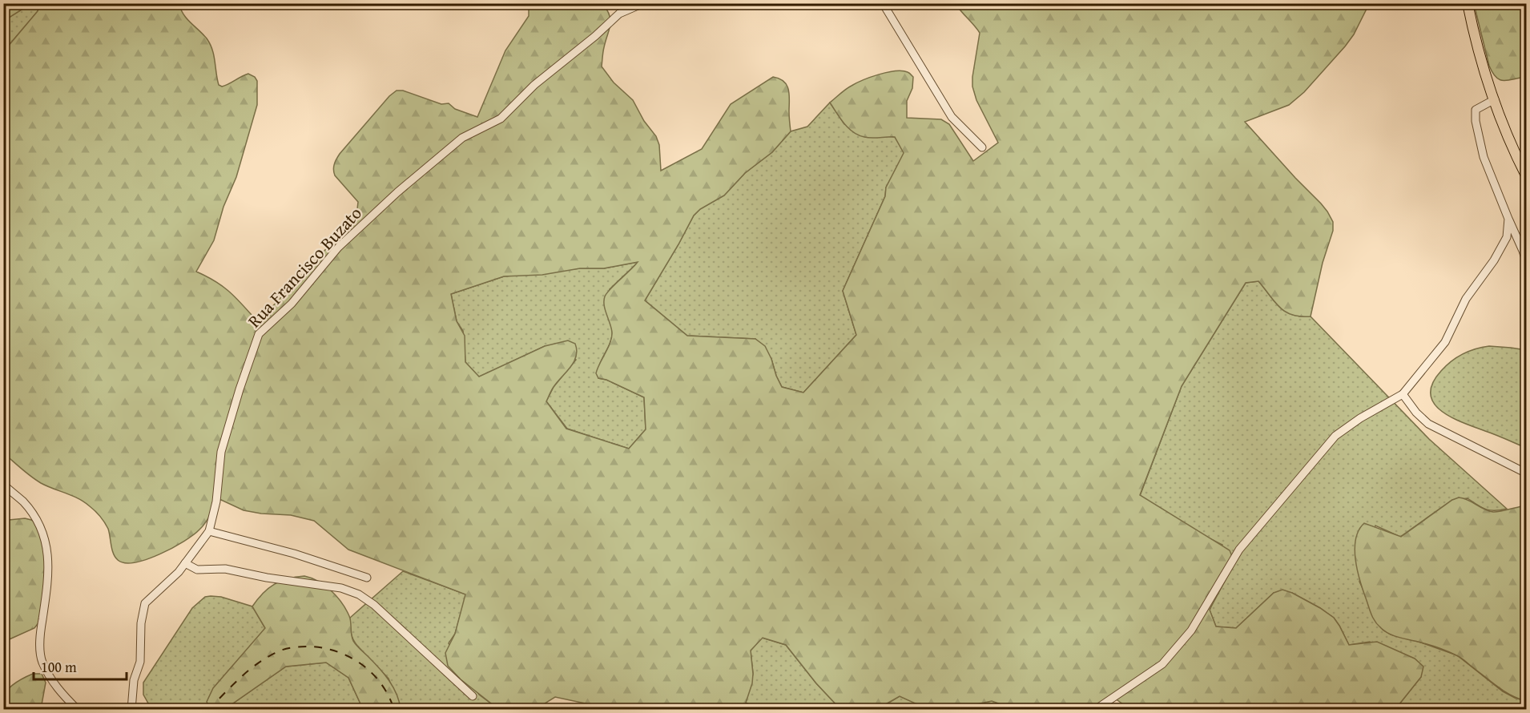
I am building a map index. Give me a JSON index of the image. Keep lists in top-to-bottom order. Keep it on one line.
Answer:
{"streets":{"street":["Rua Francisco Buzato"]},"scale_bar":"100 m"}
